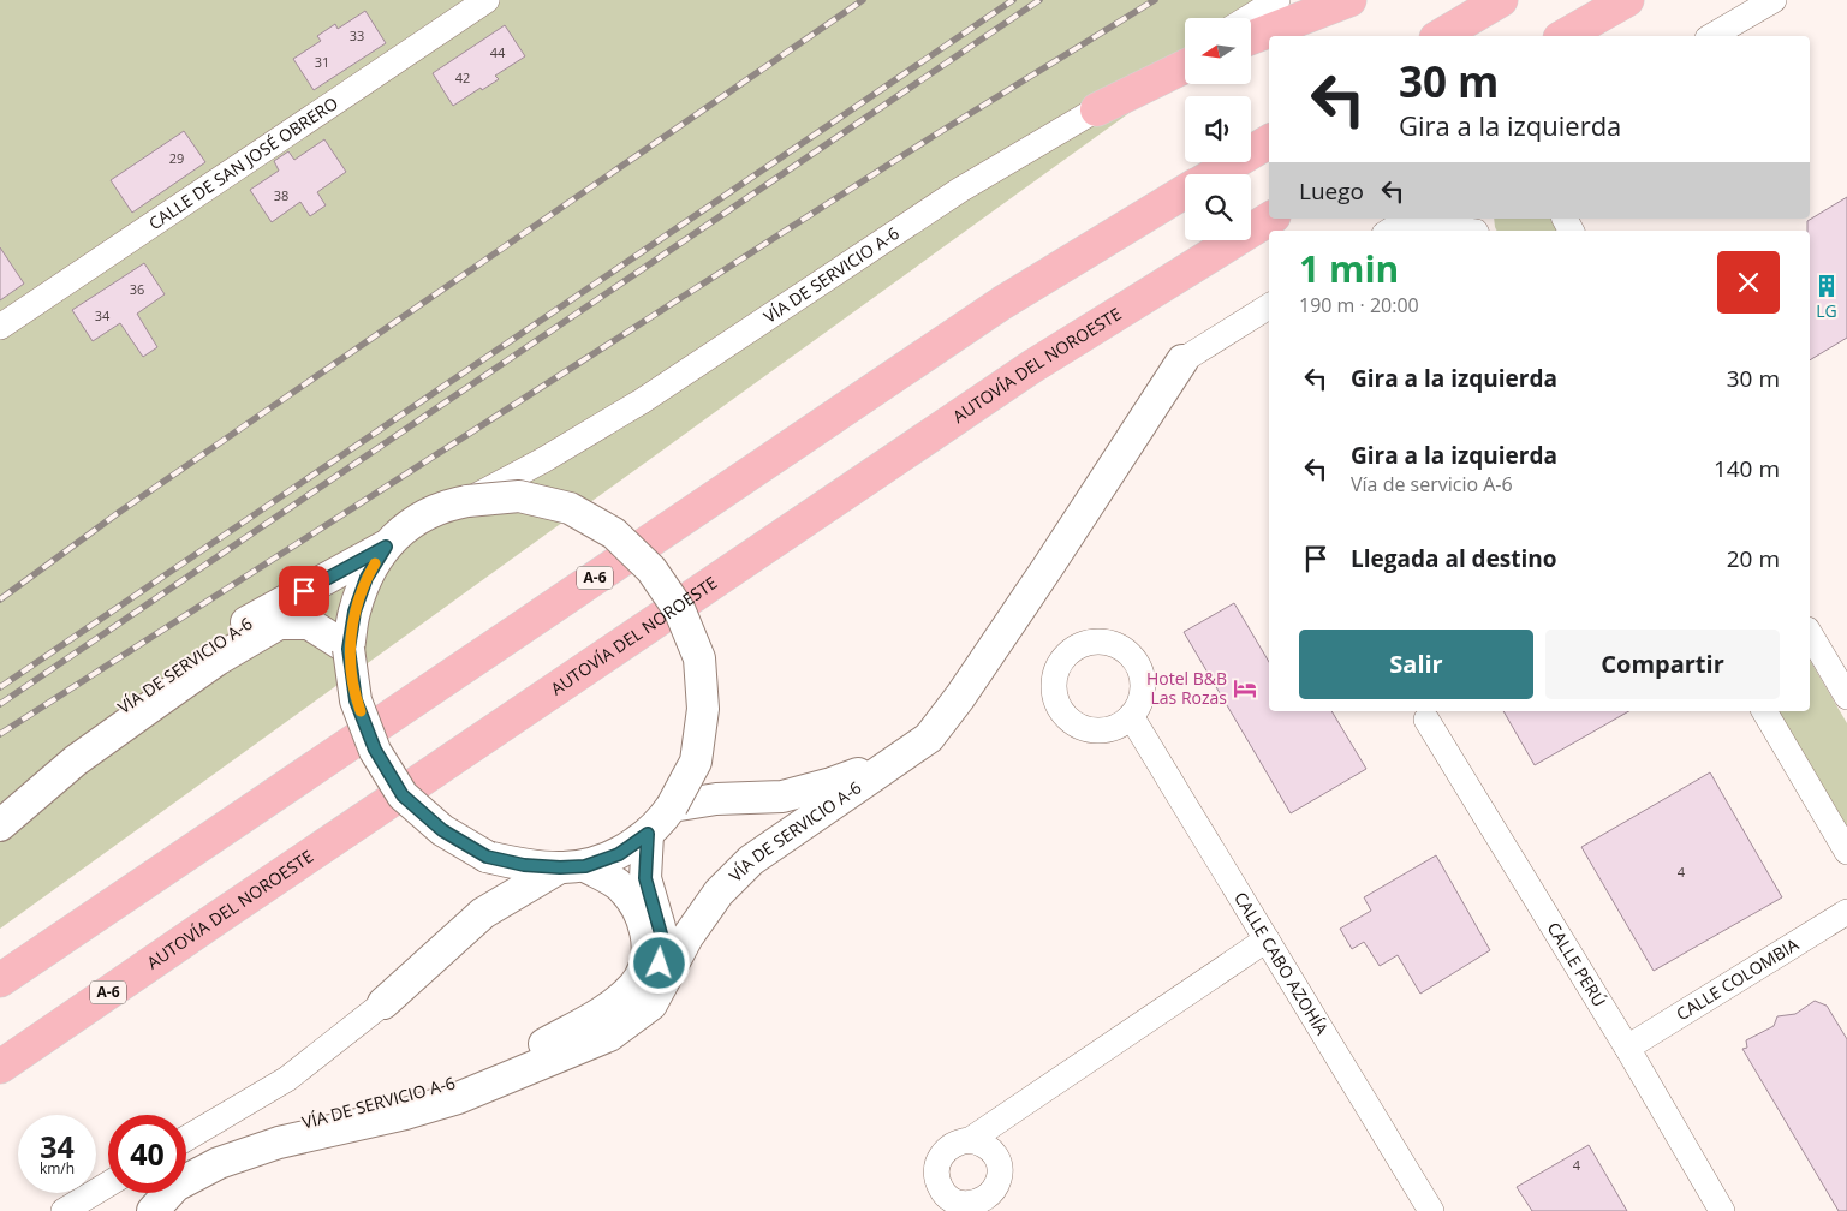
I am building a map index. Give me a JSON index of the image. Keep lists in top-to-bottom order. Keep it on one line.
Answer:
{"streets":{"highway":["AUTOVÍA DEL NOROESTE","A-6"],"street":["CALLE DE SAN JOSÉ OBRERO","VÍA DE SERVICIO A-6","CALLE CABO AZOHÍA","CALLE PERÚ","CALLE COLOMBIA"]},"crossings":[["CALLE PERÚ","CALLE COLOMBIA"]],"places":{"building":["LG"],"hotel":["Hotel B&B Las Rozas"]},"house_numbers":["33","44","31","42","29","38","36","34","4","4"],"north":"left","page":{"turn":["30 m","Gira a la izquierda"],"then":"Luego","heading":["1 min","190 m · 20:00"],"list":[{"name":"Gira a la izquierda","value":"30 m"},{"name":"Gira a la izquierda","note":"Vía de servicio A-6","value":"140 m"},{"name":"Llegada al destino","value":"20 m"}],"buttons":["Salir","Compartir"],"speed":"34 km/h","limit":"40"}}
